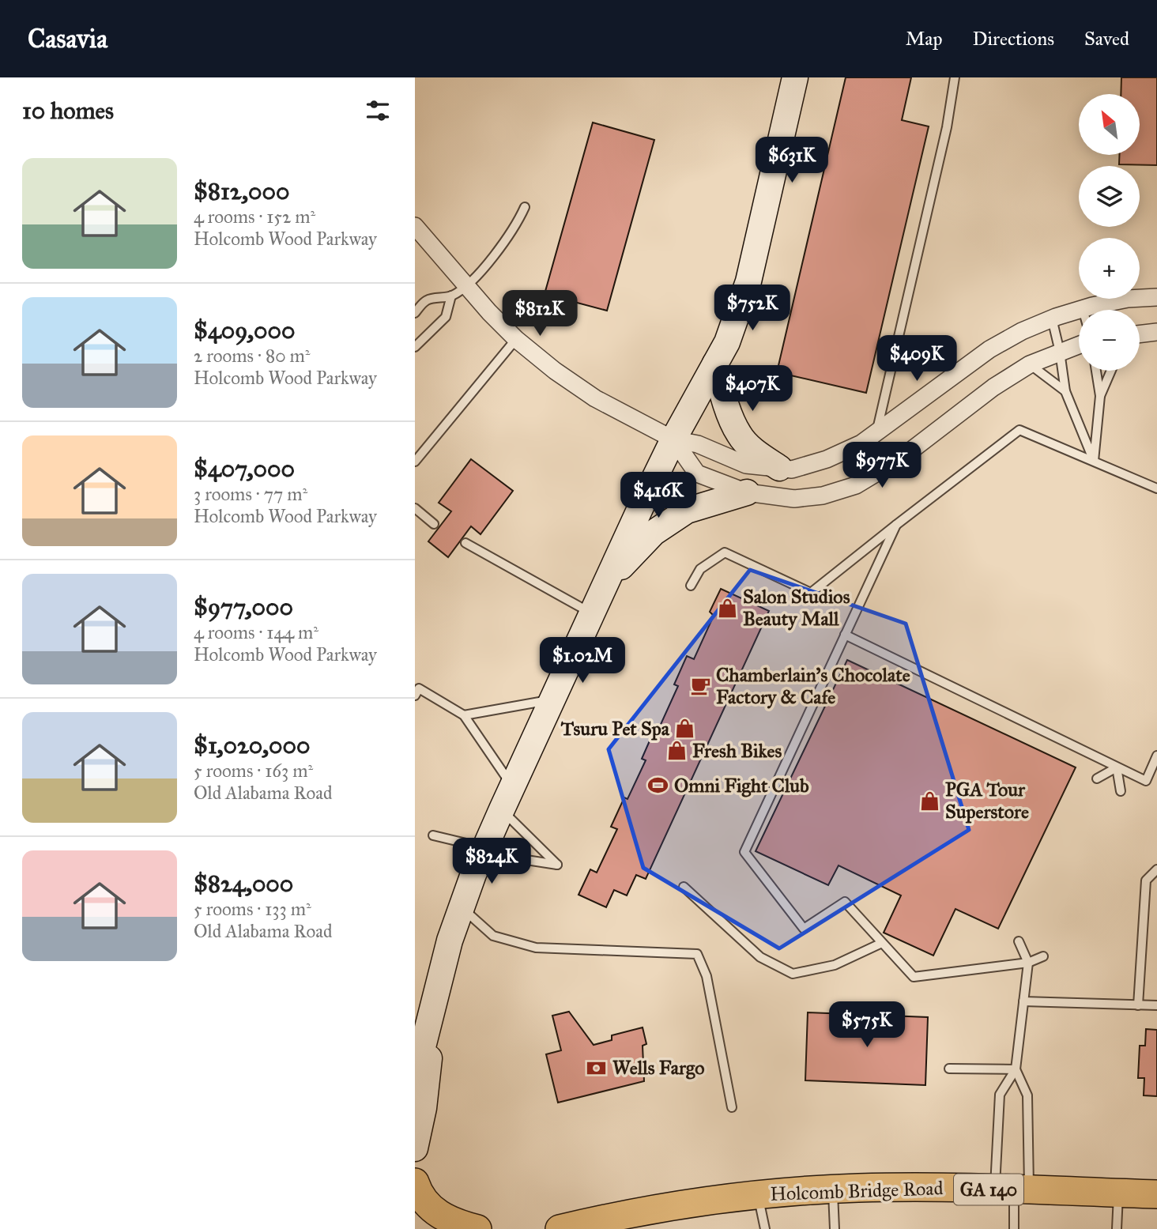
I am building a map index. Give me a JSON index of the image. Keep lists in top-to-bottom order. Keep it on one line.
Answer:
{"streets":{"main road":["GA 140","Holcomb Bridge Road"]},"places":{"shop":["Salon Studios Beauty Mall","Tsuru Pet Spa","Fresh Bikes","PGA Tour Superstore"],"cafe":["Chamberlain's Chocolate Factory & Cafe"],"sports":["Omni Fight Club"],"bank":["Wells Fargo"]},"north":"top left","page":{"header":"Casavia","nav":["Map","Directions","Saved"],"heading":"10 homes","map_buttons":["+","−"],"price":["$631K","$752K","$812K","$409K","$407K","$977K","$416K","$1.02M","$824K","$575K"],"list":[{"name":"$812,000","note":"4 rooms · 152 m² · Holcomb Wood Parkway"},{"name":"$409,000","note":"2 rooms · 80 m² · Holcomb Wood Parkway"},{"name":"$407,000","note":"3 rooms · 77 m² · Holcomb Wood Parkway"},{"name":"$977,000","note":"4 rooms · 144 m² · Holcomb Wood Parkway"},{"name":"$1,020,000","note":"5 rooms · 163 m² · Old Alabama Road"},{"name":"$824,000","note":"5 rooms · 133 m² · Old Alabama Road"}]}}
